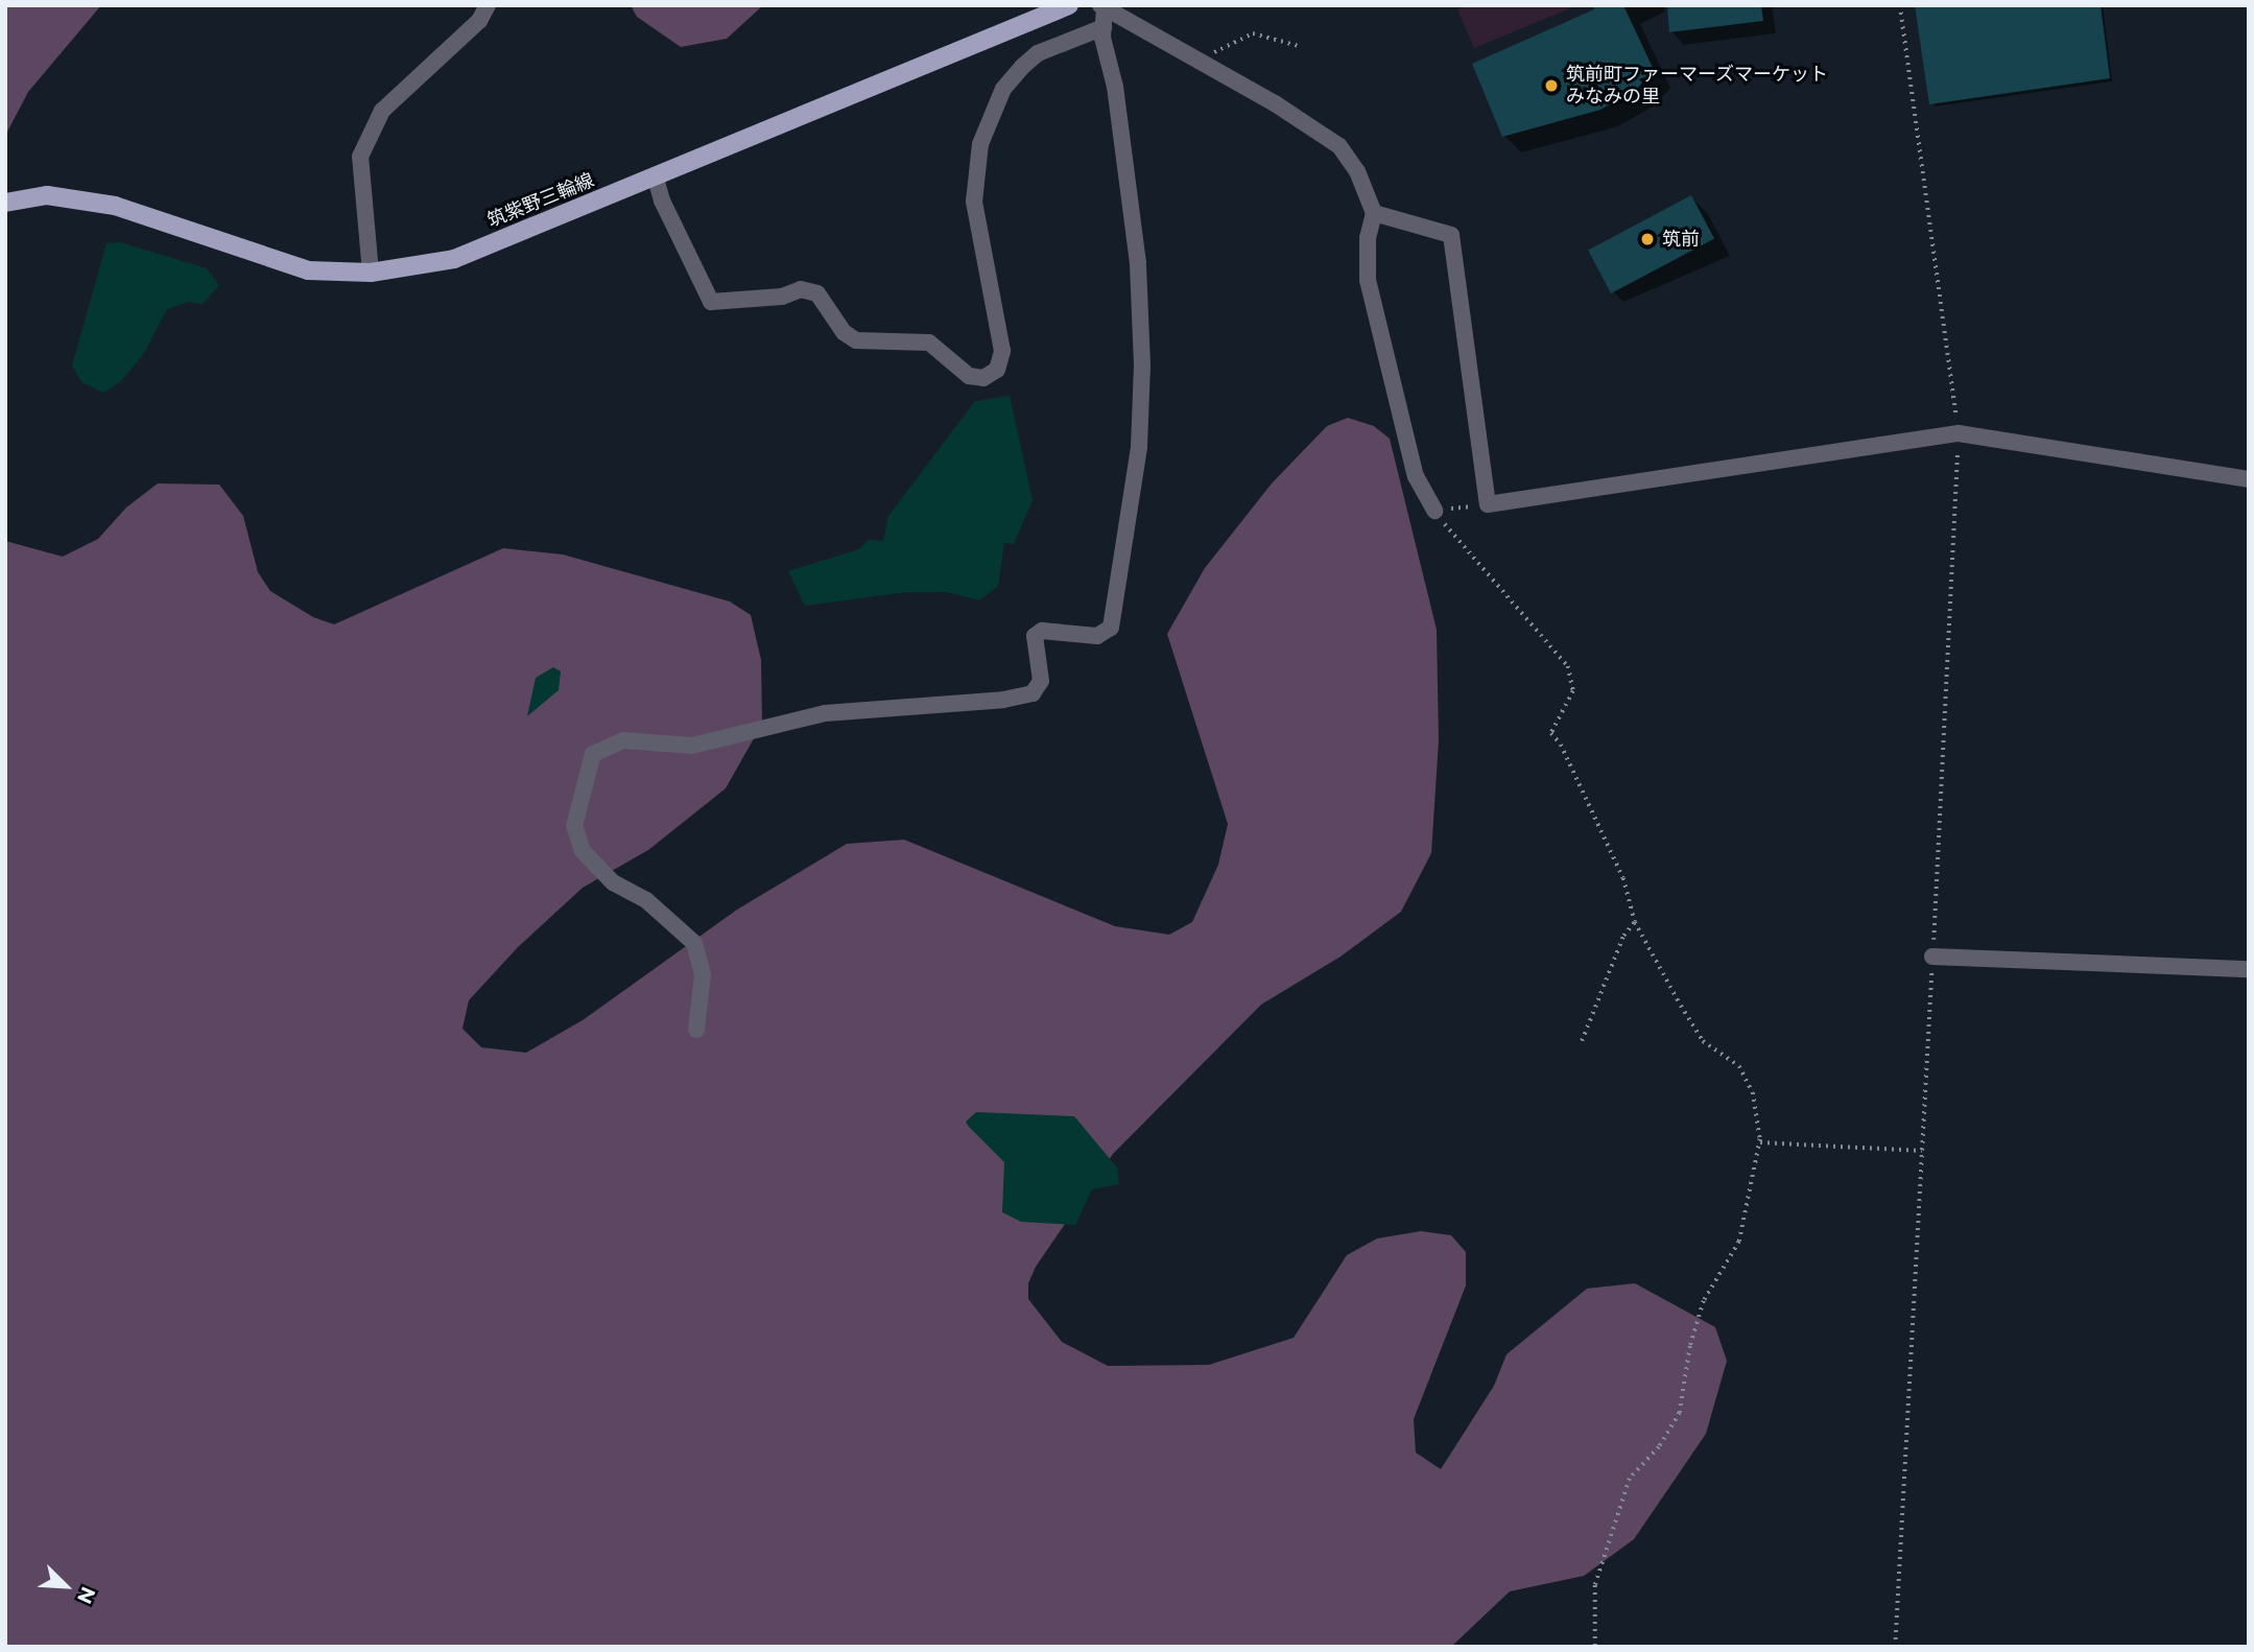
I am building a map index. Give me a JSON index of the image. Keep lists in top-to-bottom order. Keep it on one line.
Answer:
{"streets":{"main road":["筑紫野三輪線"]},"places":["筑前町ファーマーズマーケット みなみの里","筑前"],"north":"bottom right"}
